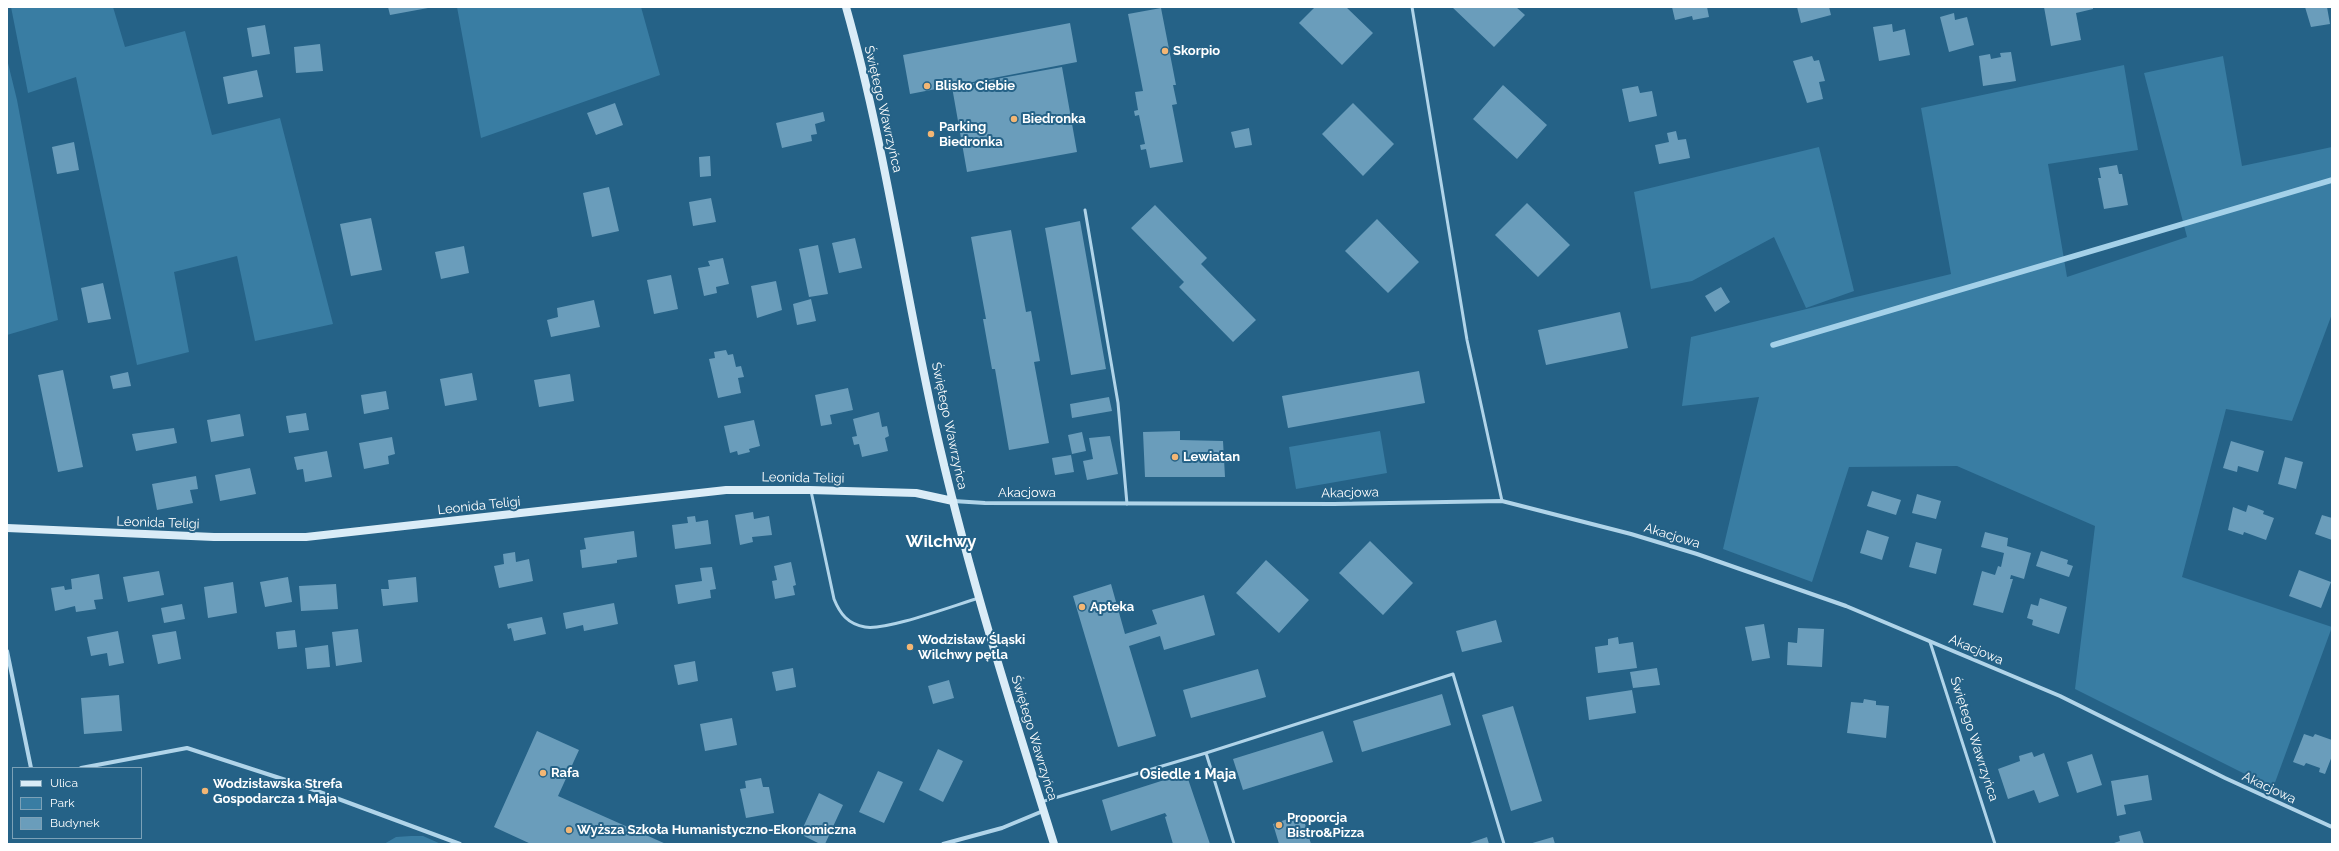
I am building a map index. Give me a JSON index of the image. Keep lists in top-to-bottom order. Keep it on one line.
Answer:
{"streets":{"street":["Świętego Wawrzyńca","Leonida Teligi","Akacjowa"]},"crossings":[["Świętego Wawrzyńca","Leonida Teligi"],["Świętego Wawrzyńca","Akacjowa"],["Leonida Teligi","Akacjowa"]],"districts":["Wilchwy","Osiedle 1 Maja"],"places":["Skorpio","Blisko Ciebie","Biedronka","Parking Biedronka","Lewiatan","Apteka","Wodzisław Śląski Wilchwy pętla","Rafa","Wodzisławska Strefa Gospodarcza 1 Maja","Proporcja Bistro&Pizza","Wyższa Szkoła Humanistyczno-Ekonomiczna"],"legend":["Ulica","Park","Budynek"]}
